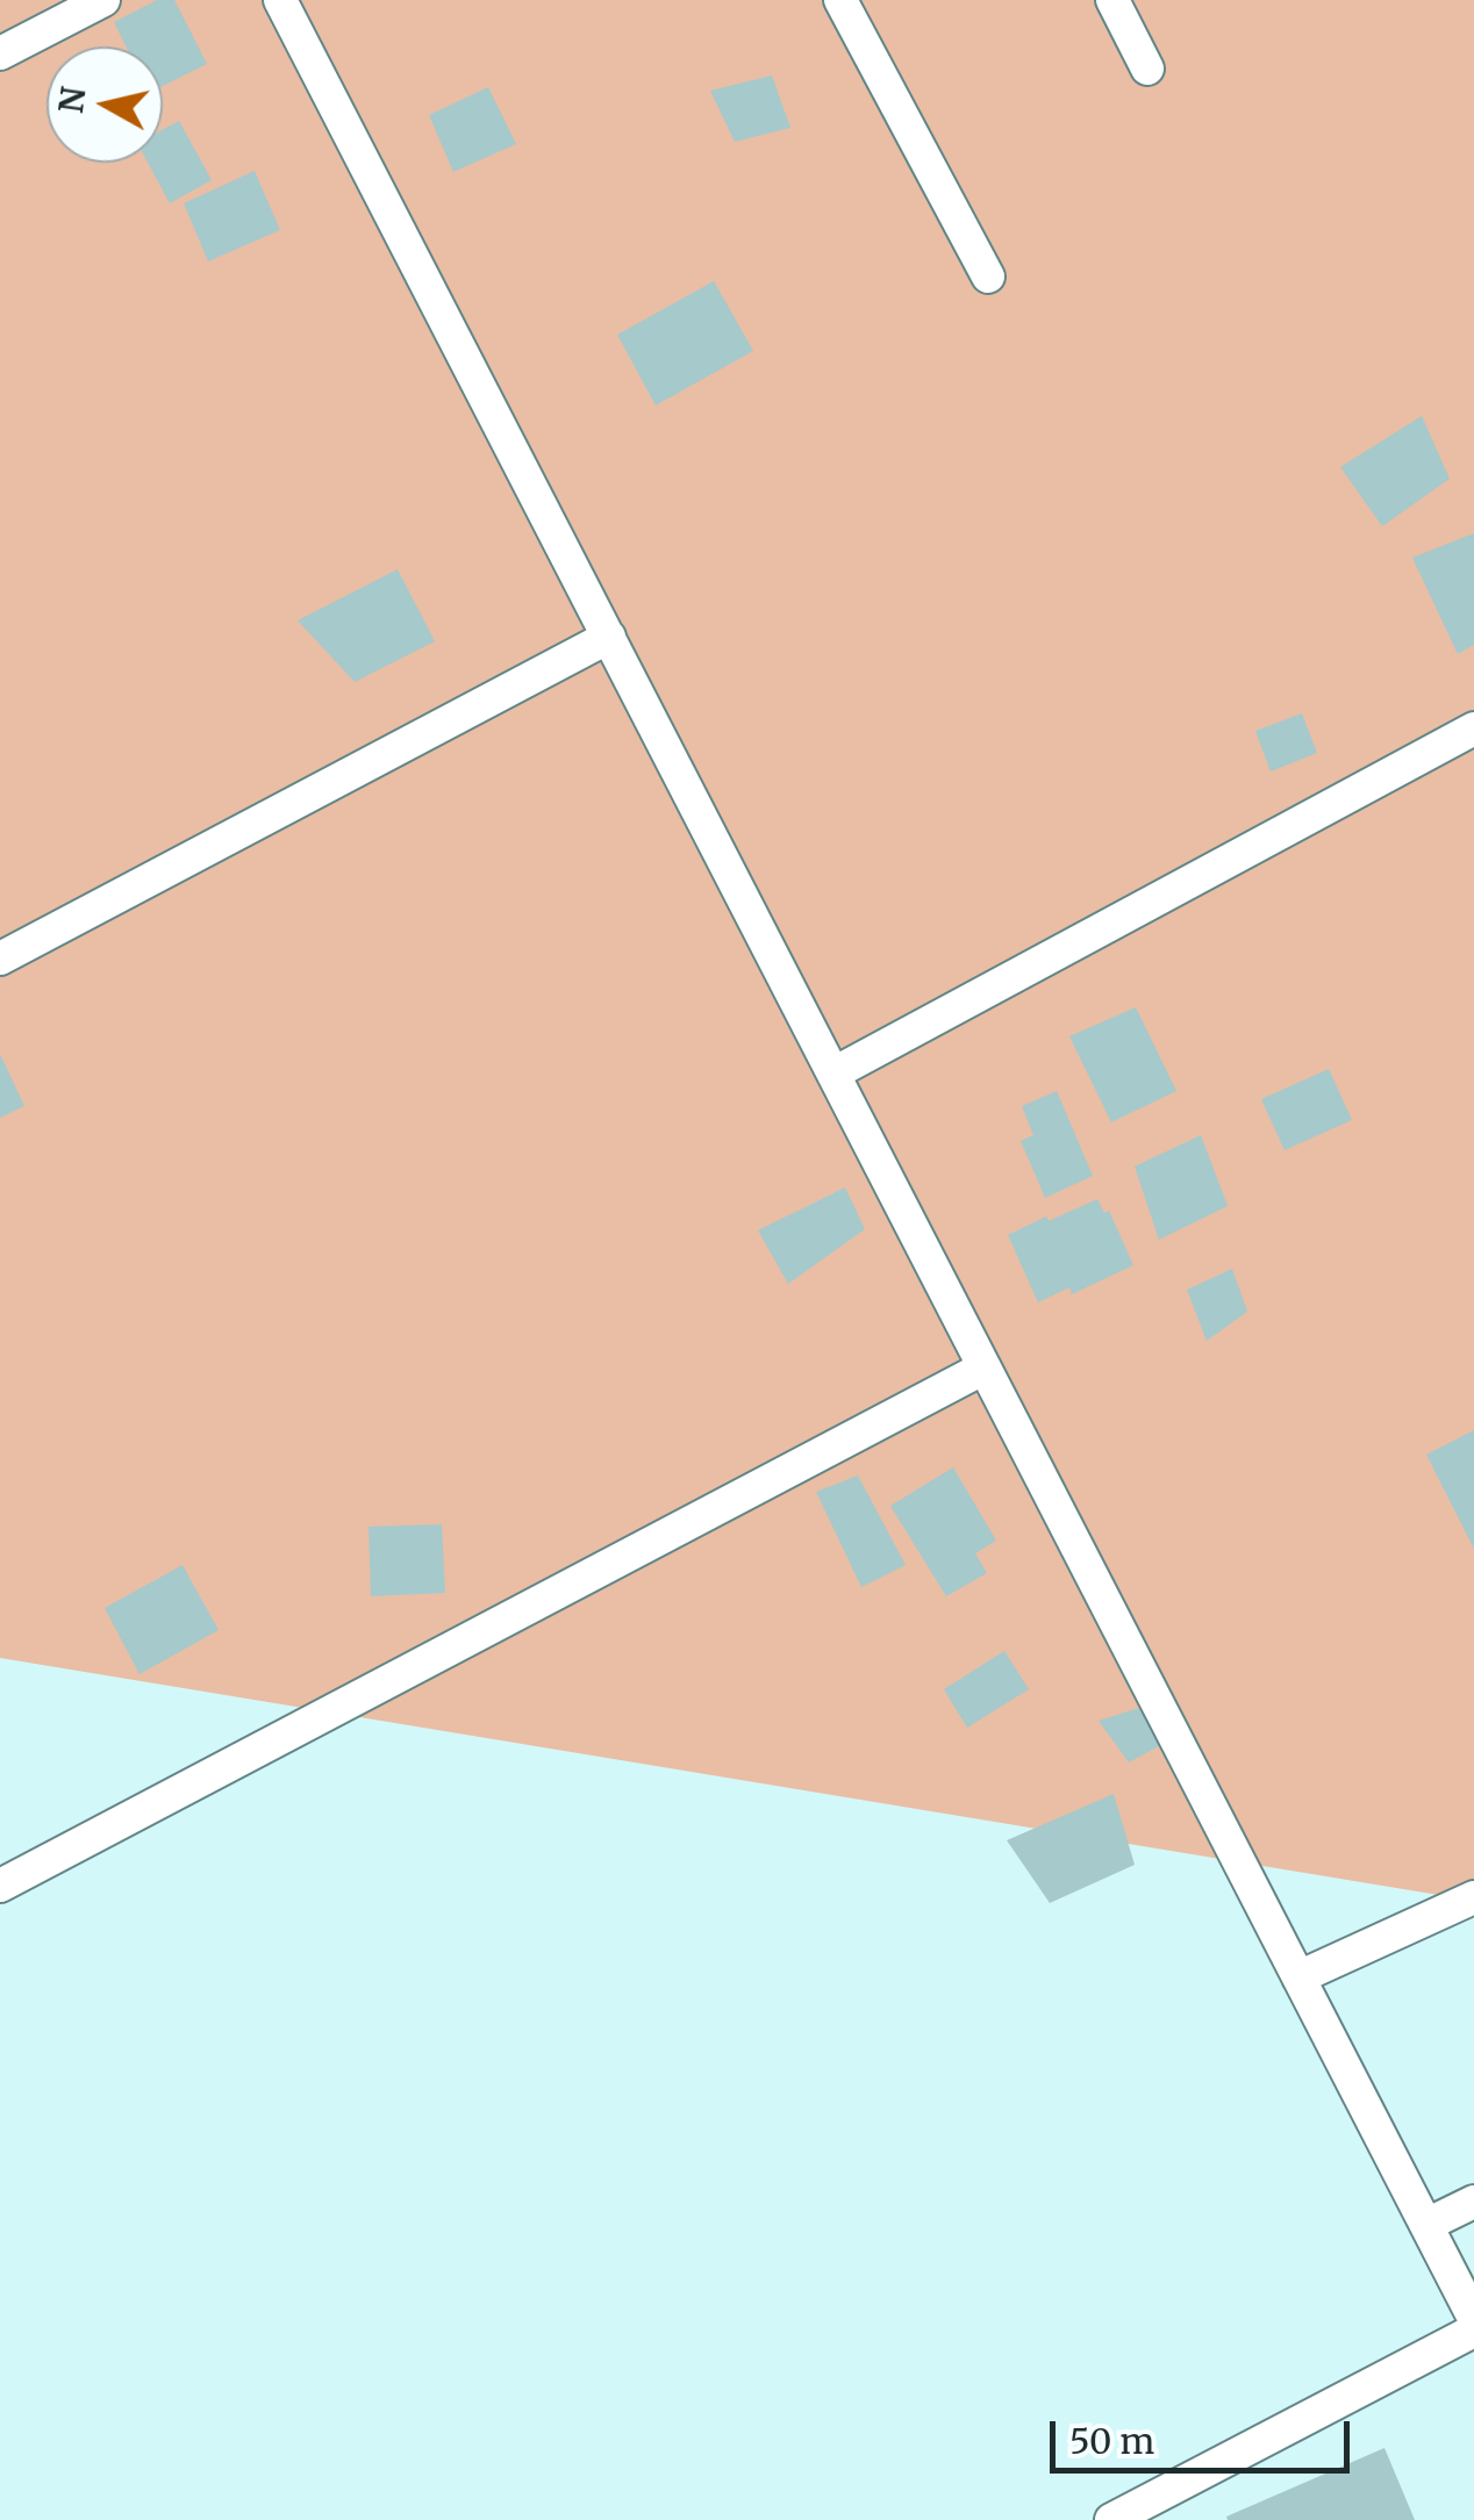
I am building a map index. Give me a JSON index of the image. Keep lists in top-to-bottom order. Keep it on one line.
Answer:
{"scale_bar":"50 m","north":"left"}
